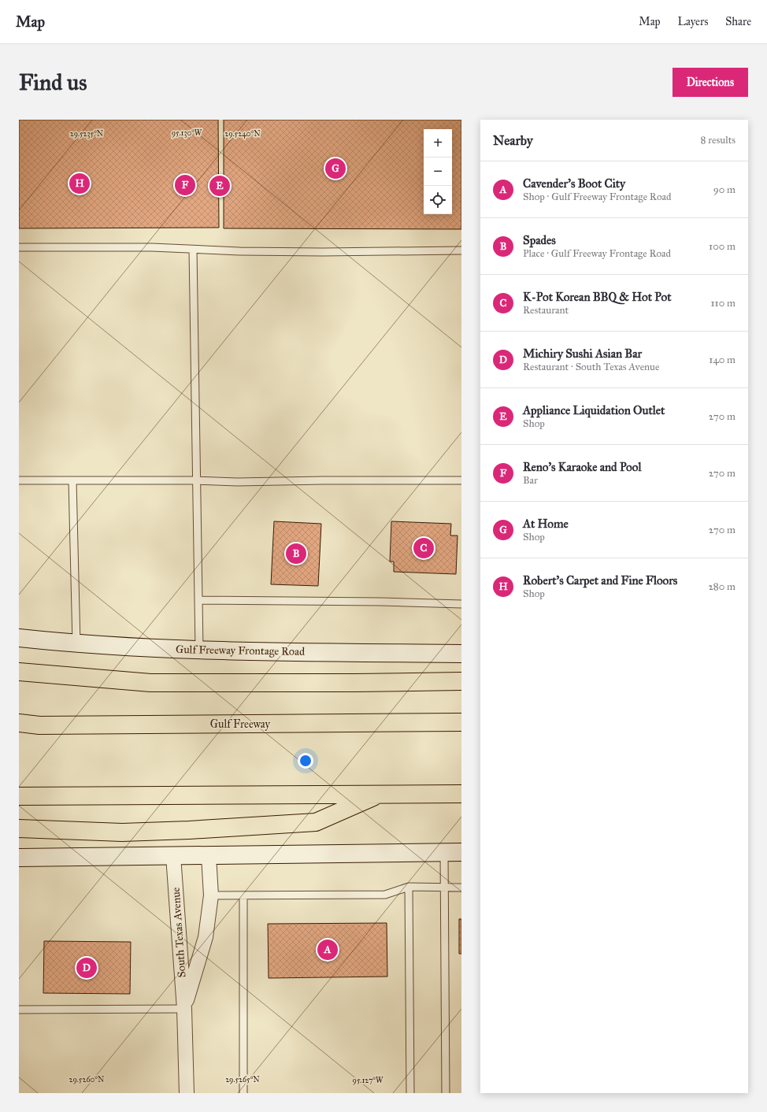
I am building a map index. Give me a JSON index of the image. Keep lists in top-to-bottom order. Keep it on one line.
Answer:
{"streets":{"highway":["Gulf Freeway"],"main road":["Gulf Freeway Frontage Road"],"street":["South Texas Avenue"]},"page":{"header":"Map","nav":["Map","Layers","Share"],"buttons":"Directions","title":"Find us","heading":["Nearby","8 results"],"map_buttons":["+","−"],"pins":["G","H","F","E","C","B","A","D"],"list":[{"mark":"A","name":"Cavender's Boot City","note":"Shop · Gulf Freeway Frontage Road","value":"90 m"},{"mark":"B","name":"Spades","note":"Place · Gulf Freeway Frontage Road","value":"100 m"},{"mark":"C","name":"K-Pot Korean BBQ & Hot Pot","note":"Restaurant","value":"110 m"},{"mark":"D","name":"Michiry Sushi Asian Bar","note":"Restaurant · South Texas Avenue","value":"140 m"},{"mark":"E","name":"Appliance Liquidation Outlet","note":"Shop","value":"270 m"},{"mark":"F","name":"Reno's Karaoke and Pool","note":"Bar","value":"270 m"},{"mark":"G","name":"At Home","note":"Shop","value":"270 m"},{"mark":"H","name":"Robert's Carpet and Fine Floors","note":"Shop","value":"280 m"}]},"coordinates":["95.130°W","29.5235°N","29.5240°N","29.5260°N","29.5265°N","95.127°W"]}
